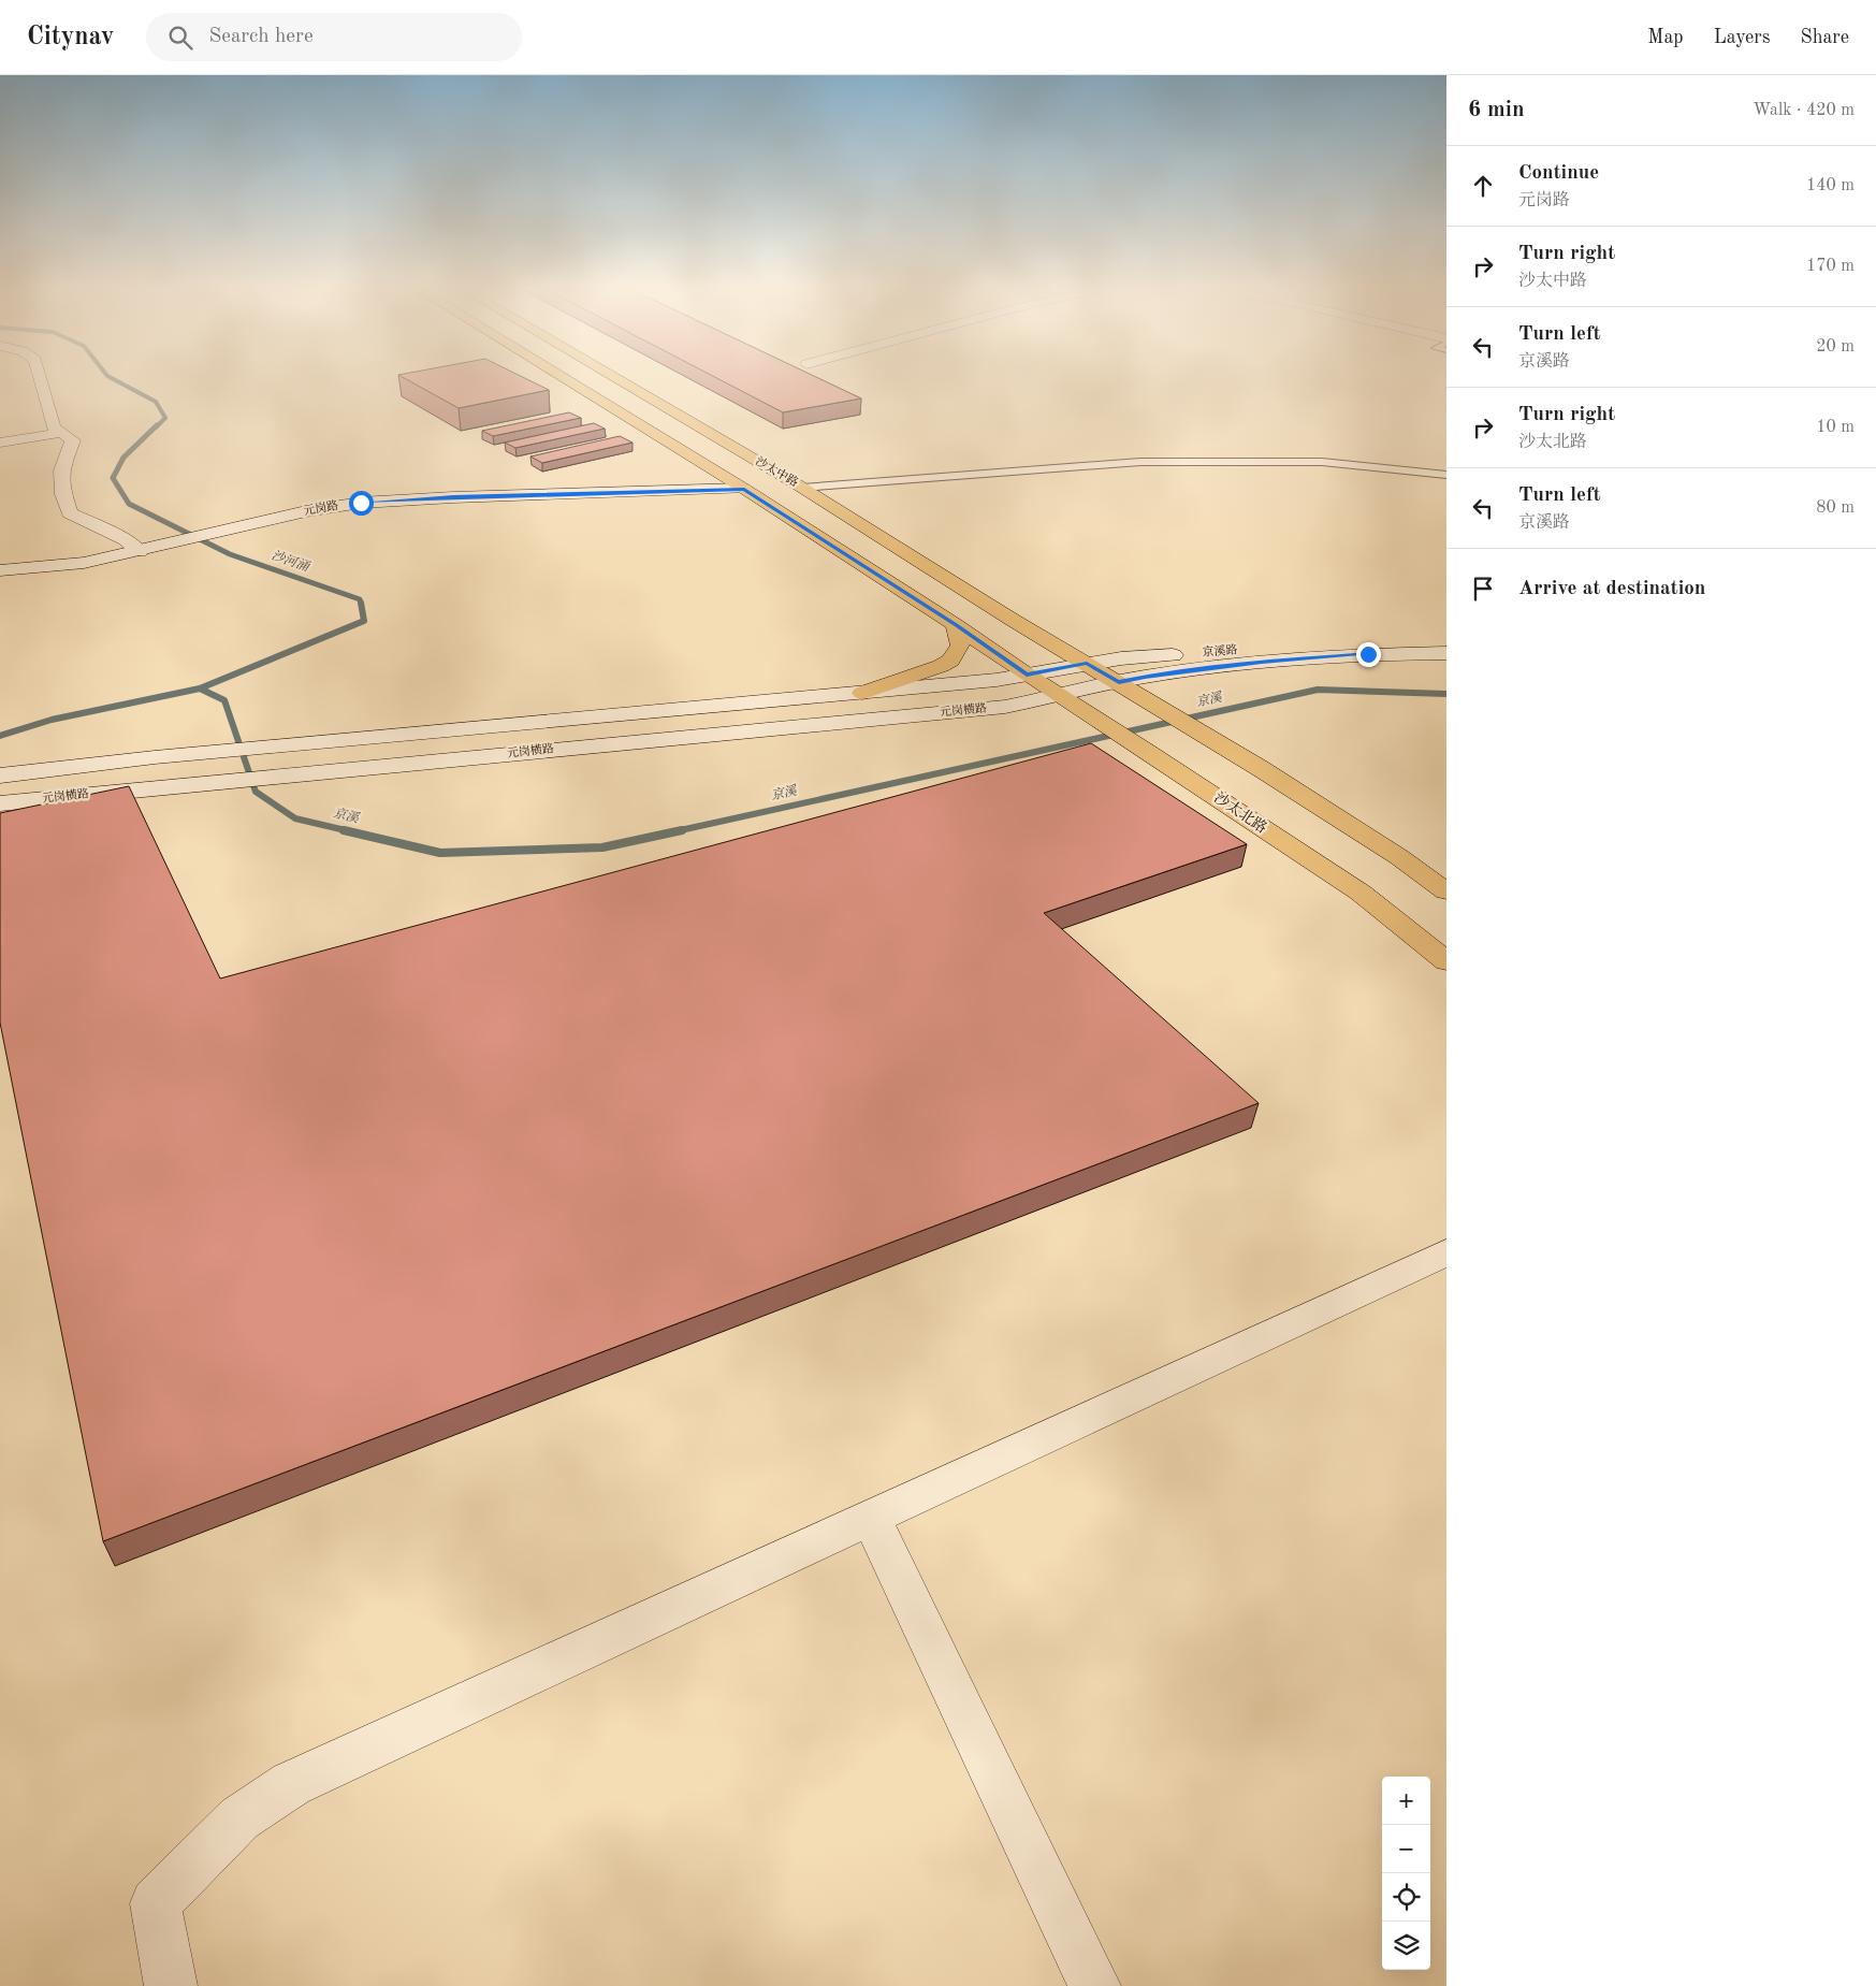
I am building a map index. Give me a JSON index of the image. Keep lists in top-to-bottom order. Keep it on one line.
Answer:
{"streets":{"main road":["沙太中路","沙太北路"],"street":["元岗路","京溪路","元岗横路"]},"crossings":[["沙太中路","京溪路"],["京溪路","元岗横路"],["京溪路","沙太北路"],["元岗横路","沙太北路"]],"water":["沙河涌","京溪"],"page":{"header":"Citynav","search":"Search here","nav":["Map","Layers","Share"],"heading":["6 min","Walk · 420 m"],"list":[["Continue","元岗路","140 m"],["Turn right","沙太中路","170 m"],["Turn left","京溪路","20 m"],["Turn right","沙太北路","10 m"],["Turn left","京溪路","80 m"],"Arrive at destination"],"map_buttons":["+","−"]}}
